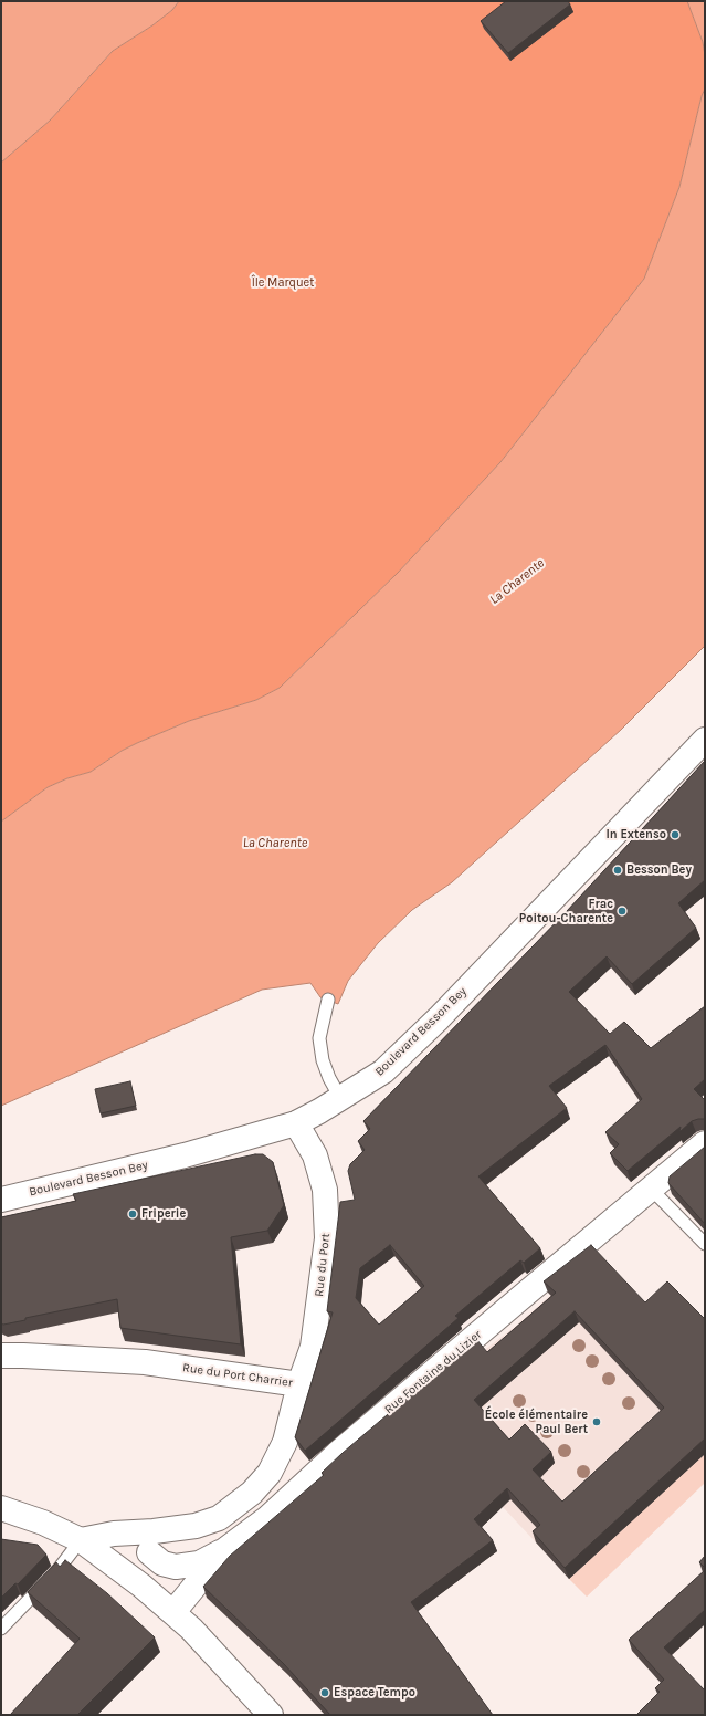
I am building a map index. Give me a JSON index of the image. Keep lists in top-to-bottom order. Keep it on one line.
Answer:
{"streets":{"street":["Boulevard Besson Bey","Rue du Port","Rue Fontaine du Lizier","Rue du Port Charrier"]},"crossings":[["Boulevard Besson Bey","Rue du Port"],["Rue du Port","Rue du Port Charrier"]],"water":["La Charente"],"parks":["Île Marquet"],"places":["In Extenso","Besson Bey","Frac Poitou-Charente","Friperie","École élémentaire Paul Bert","Espace Tempo"]}
